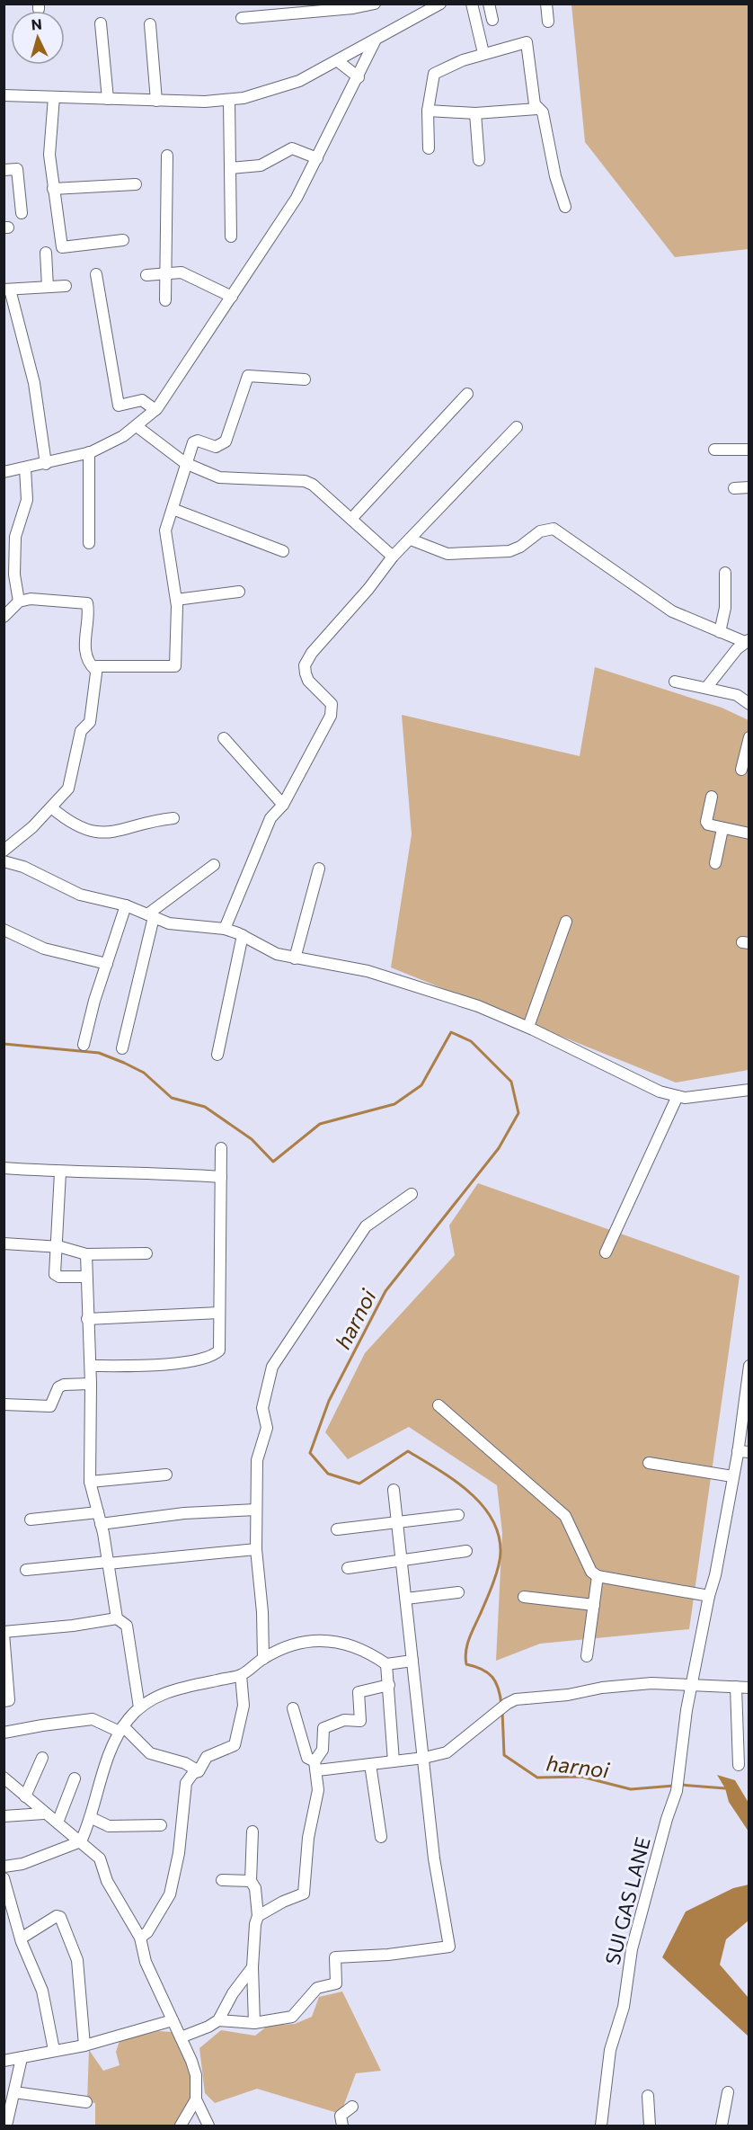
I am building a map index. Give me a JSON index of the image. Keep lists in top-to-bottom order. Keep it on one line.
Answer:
{"streets":{"street":["SUI GAS LANE"]},"water":["harnoi"],"north":"top"}
